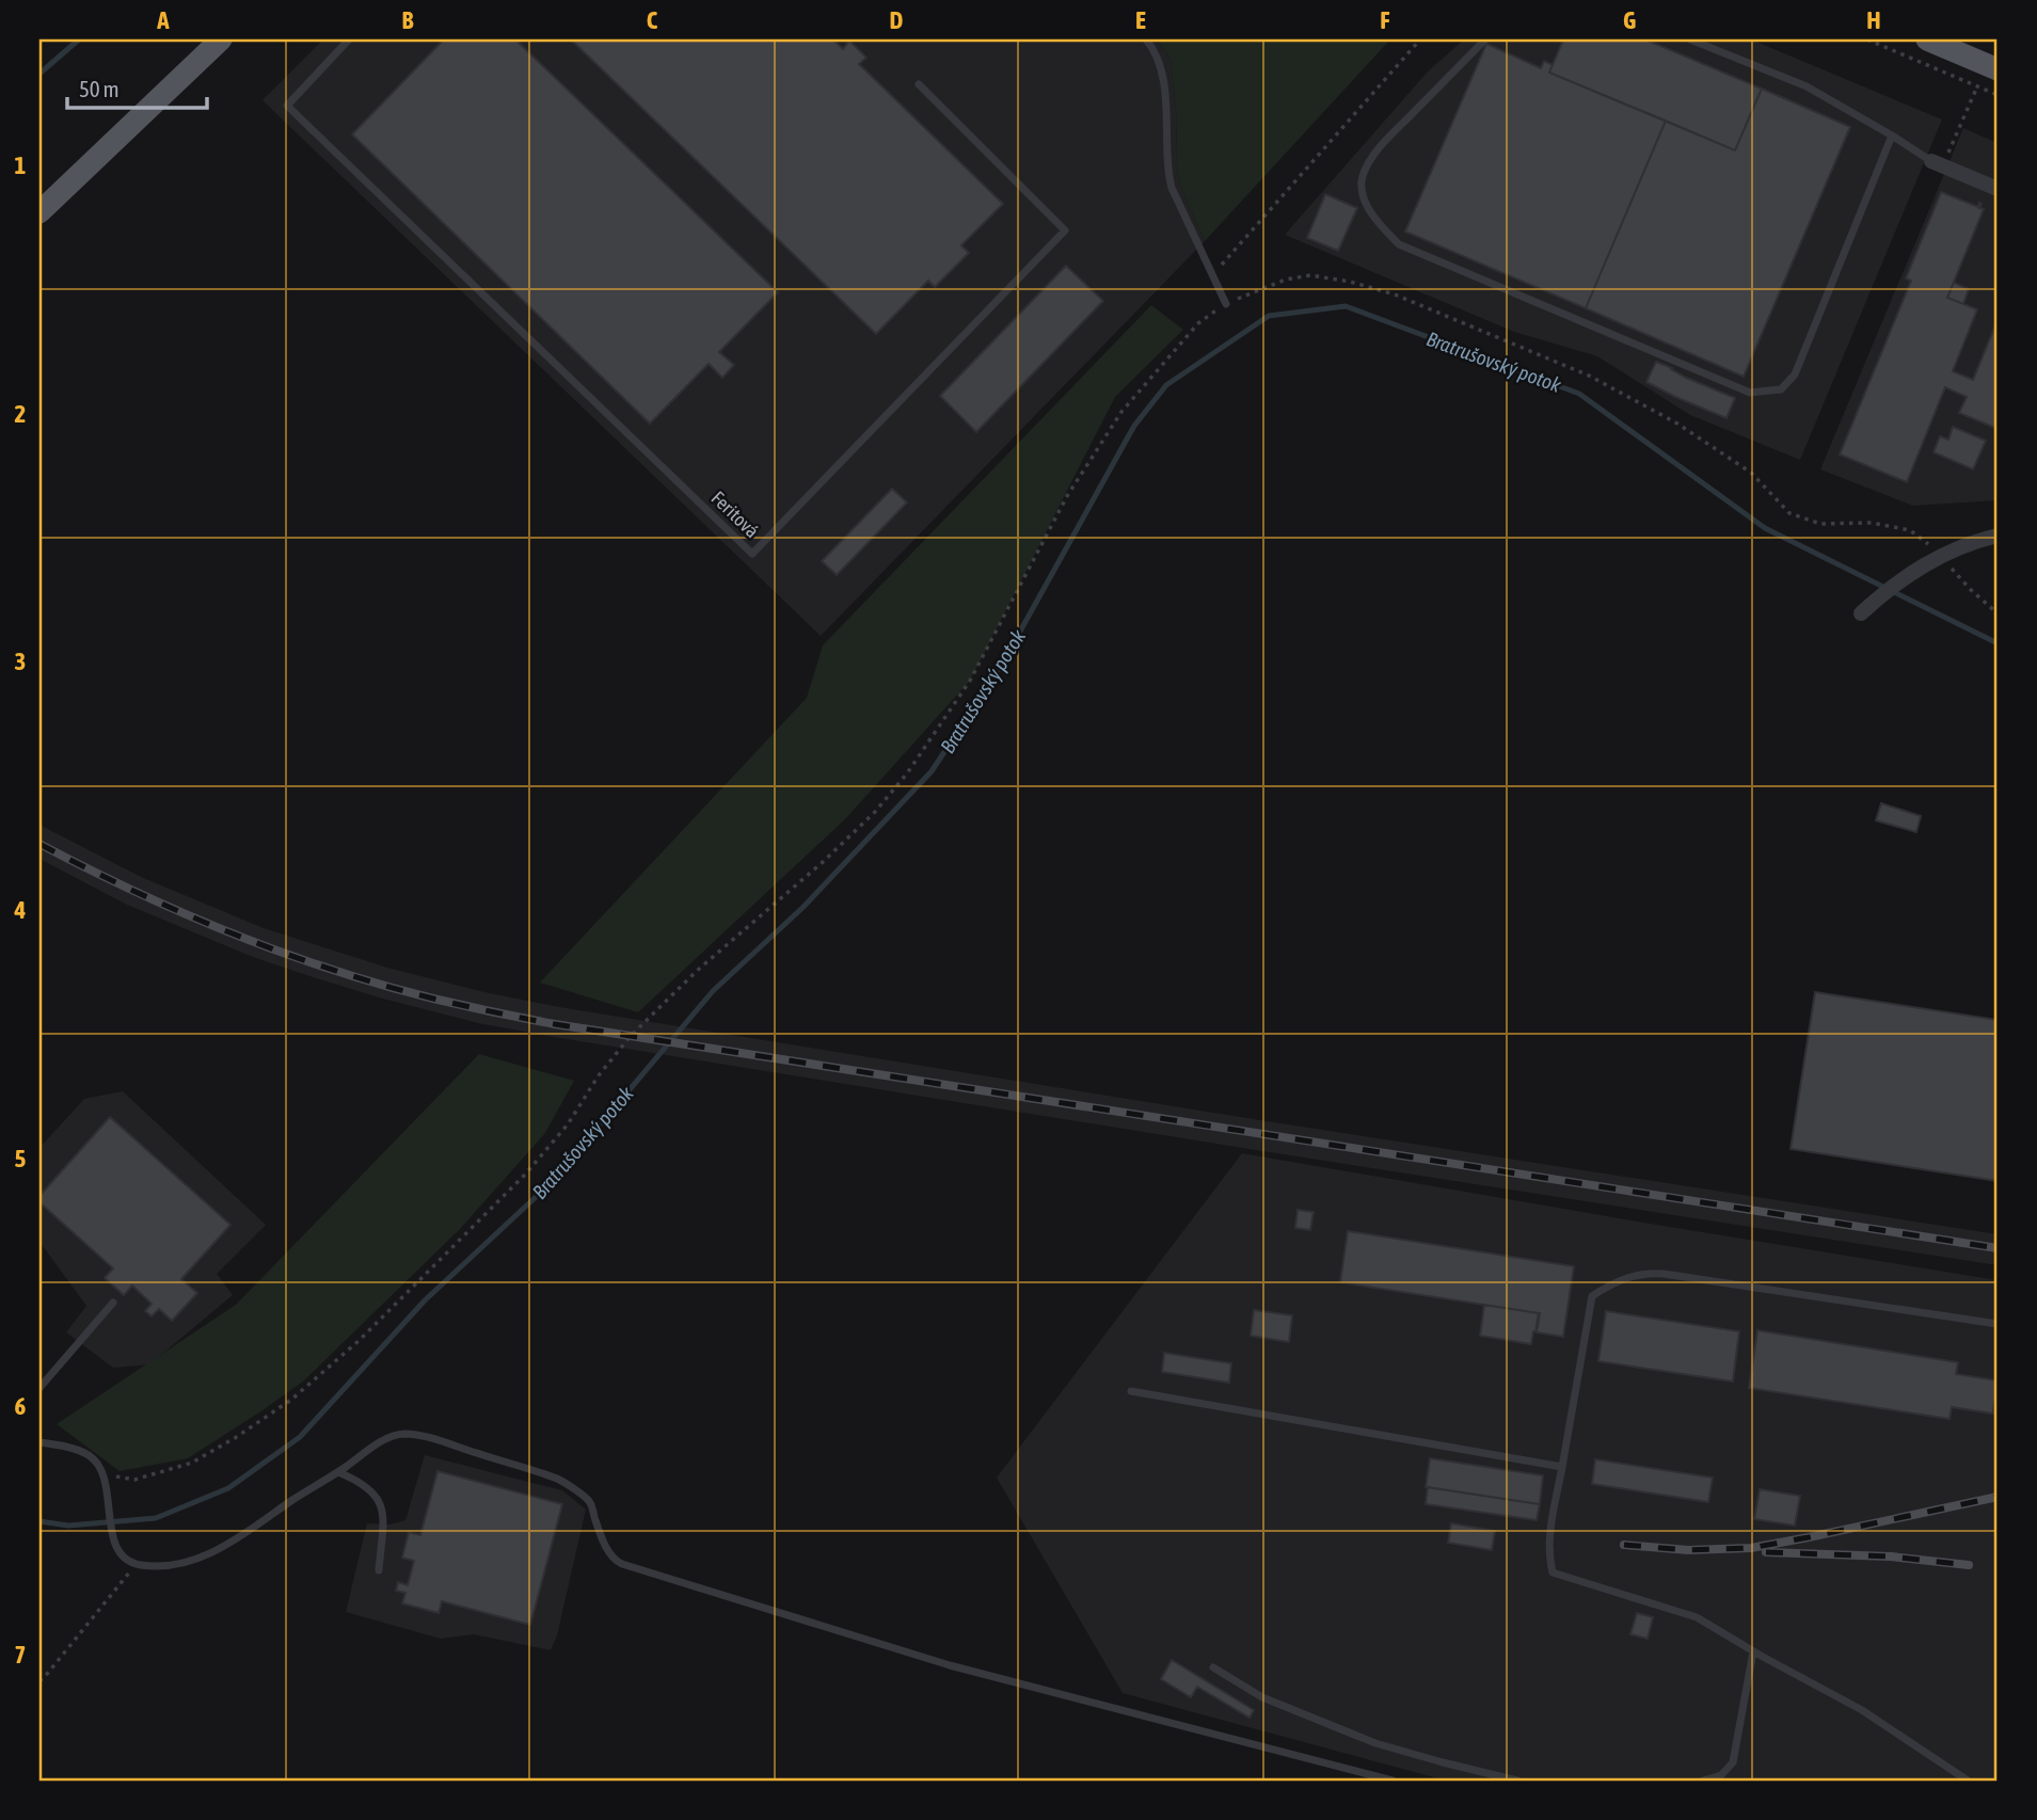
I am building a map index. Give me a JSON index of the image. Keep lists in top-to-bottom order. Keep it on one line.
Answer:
{"streets":{"lane":["Feritová"]},"water":["Bratrušovský potok"],"scale_bar":"50 m","grid":{"columns":["A","B","C","D","E","F","G","H"],"rows":["1","2","3","4","5","6","7"]}}
